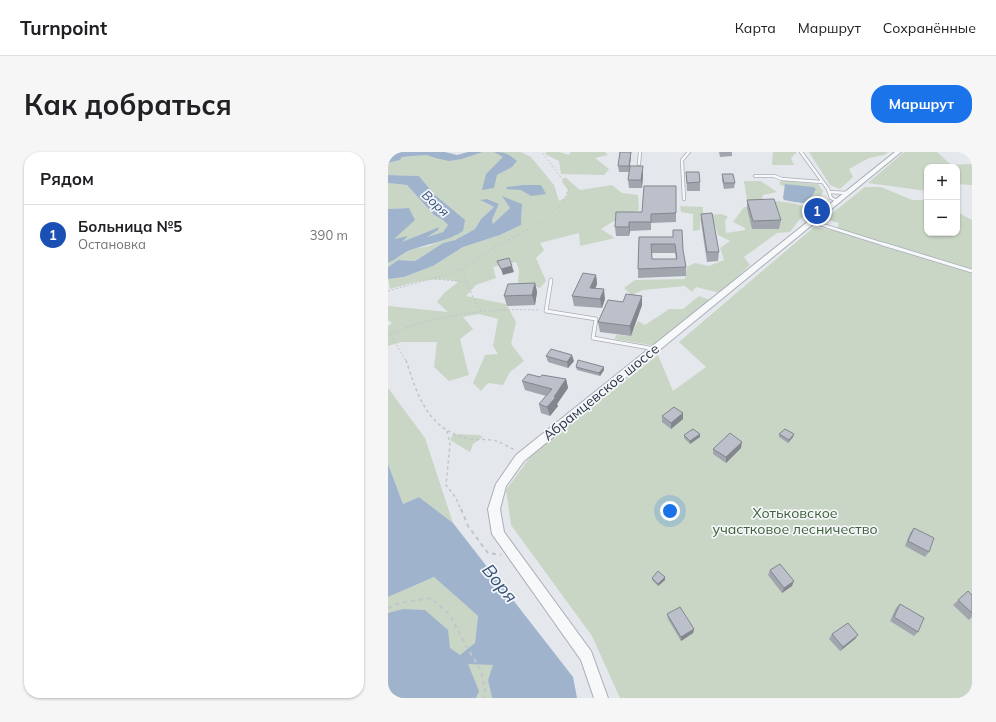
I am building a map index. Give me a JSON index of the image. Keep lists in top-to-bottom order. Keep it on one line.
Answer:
{"streets":{"street":["Абрамцевское шоссе"]},"water":["Воря"],"parks":["Хотьковское участковое лесничество"],"page":{"header":"Turnpoint","nav":["Карта","Маршрут","Сохранённые"],"buttons":"Маршрут","title":"Как добраться","heading":"Рядом","map_buttons":["+","−"],"pins":"1","list":[{"mark":"1","name":"Больница №5","note":"Остановка","value":"390 m"}]}}
